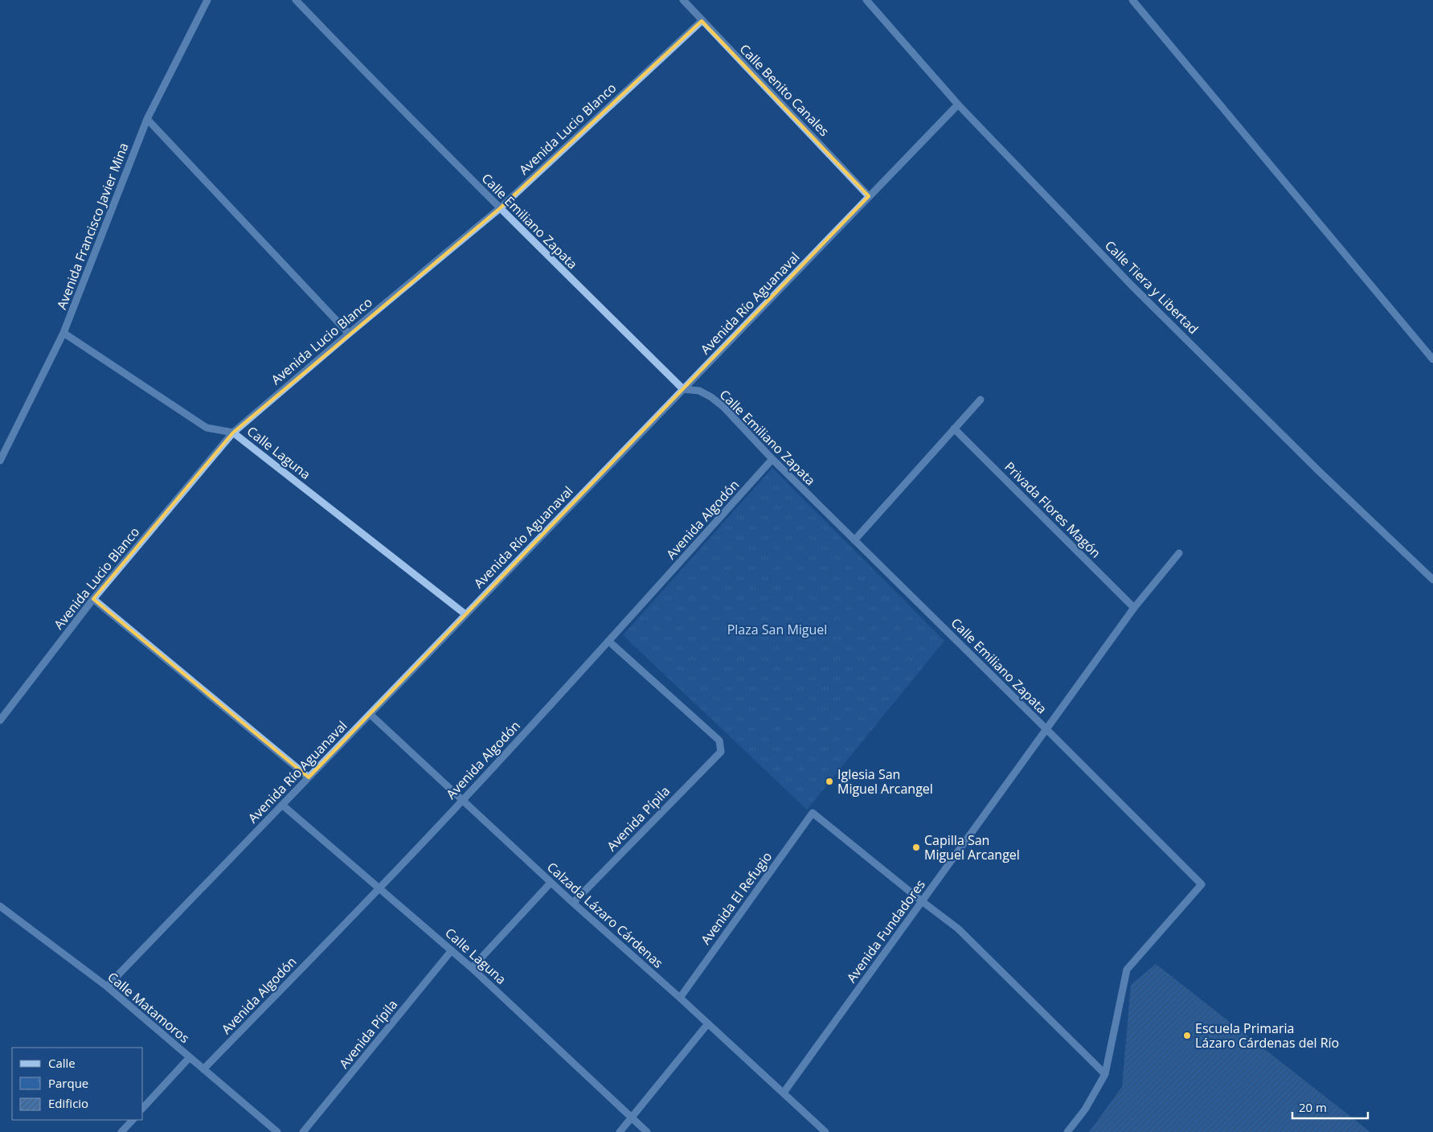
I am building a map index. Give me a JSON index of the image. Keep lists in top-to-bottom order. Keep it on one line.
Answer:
{"streets":{"street":["Calle Benito Canales","Avenida Lucio Blanco","Calle Emiliano Zapata","Avenida Francisco Javier Mina","Calle Tiera y Libertad","Avenida Río Aguanaval","Calle Laguna","Privada Flores Magón","Avenida Algodón","Avenida Pípila","Avenida El Refugio","Calzada Lázaro Cárdenas","Avenida Fundadores","Calle Matamoros"]},"crossings":[["Calle Benito Canales","Avenida Lucio Blanco"],["Calle Benito Canales","Avenida Río Aguanaval"],["Avenida Lucio Blanco","Calle Emiliano Zapata"],["Avenida Lucio Blanco","Calle Laguna"],["Calle Emiliano Zapata","Avenida Río Aguanaval"],["Calle Emiliano Zapata","Avenida Algodón"],["Calle Emiliano Zapata","Avenida Fundadores"],["Avenida Francisco Javier Mina","Calle Laguna"],["Calle Tiera y Libertad","Avenida Río Aguanaval"],["Avenida Río Aguanaval","Calle Laguna"],["Avenida Río Aguanaval","Calzada Lázaro Cárdenas"],["Avenida Río Aguanaval","Calle Matamoros"],["Calle Laguna","Avenida Algodón"],["Calle Laguna","Avenida Pípila"],["Privada Flores Magón","Avenida Fundadores"],["Avenida Algodón","Avenida Pípila"],["Avenida Algodón","Calzada Lázaro Cárdenas"],["Avenida Algodón","Calle Matamoros"],["Avenida Pípila","Calzada Lázaro Cárdenas"],["Avenida El Refugio","Calzada Lázaro Cárdenas"],["Avenida El Refugio","Avenida Fundadores"],["Calzada Lázaro Cárdenas","Avenida Fundadores"]],"parks":["Plaza San Miguel"],"places":["Iglesia San Miguel Arcangel","Capilla San Miguel Arcangel","Escuela Primaria Lázaro Cárdenas del Río"],"legend":["Calle","Parque","Edificio"],"scale_bar":"20 m"}
